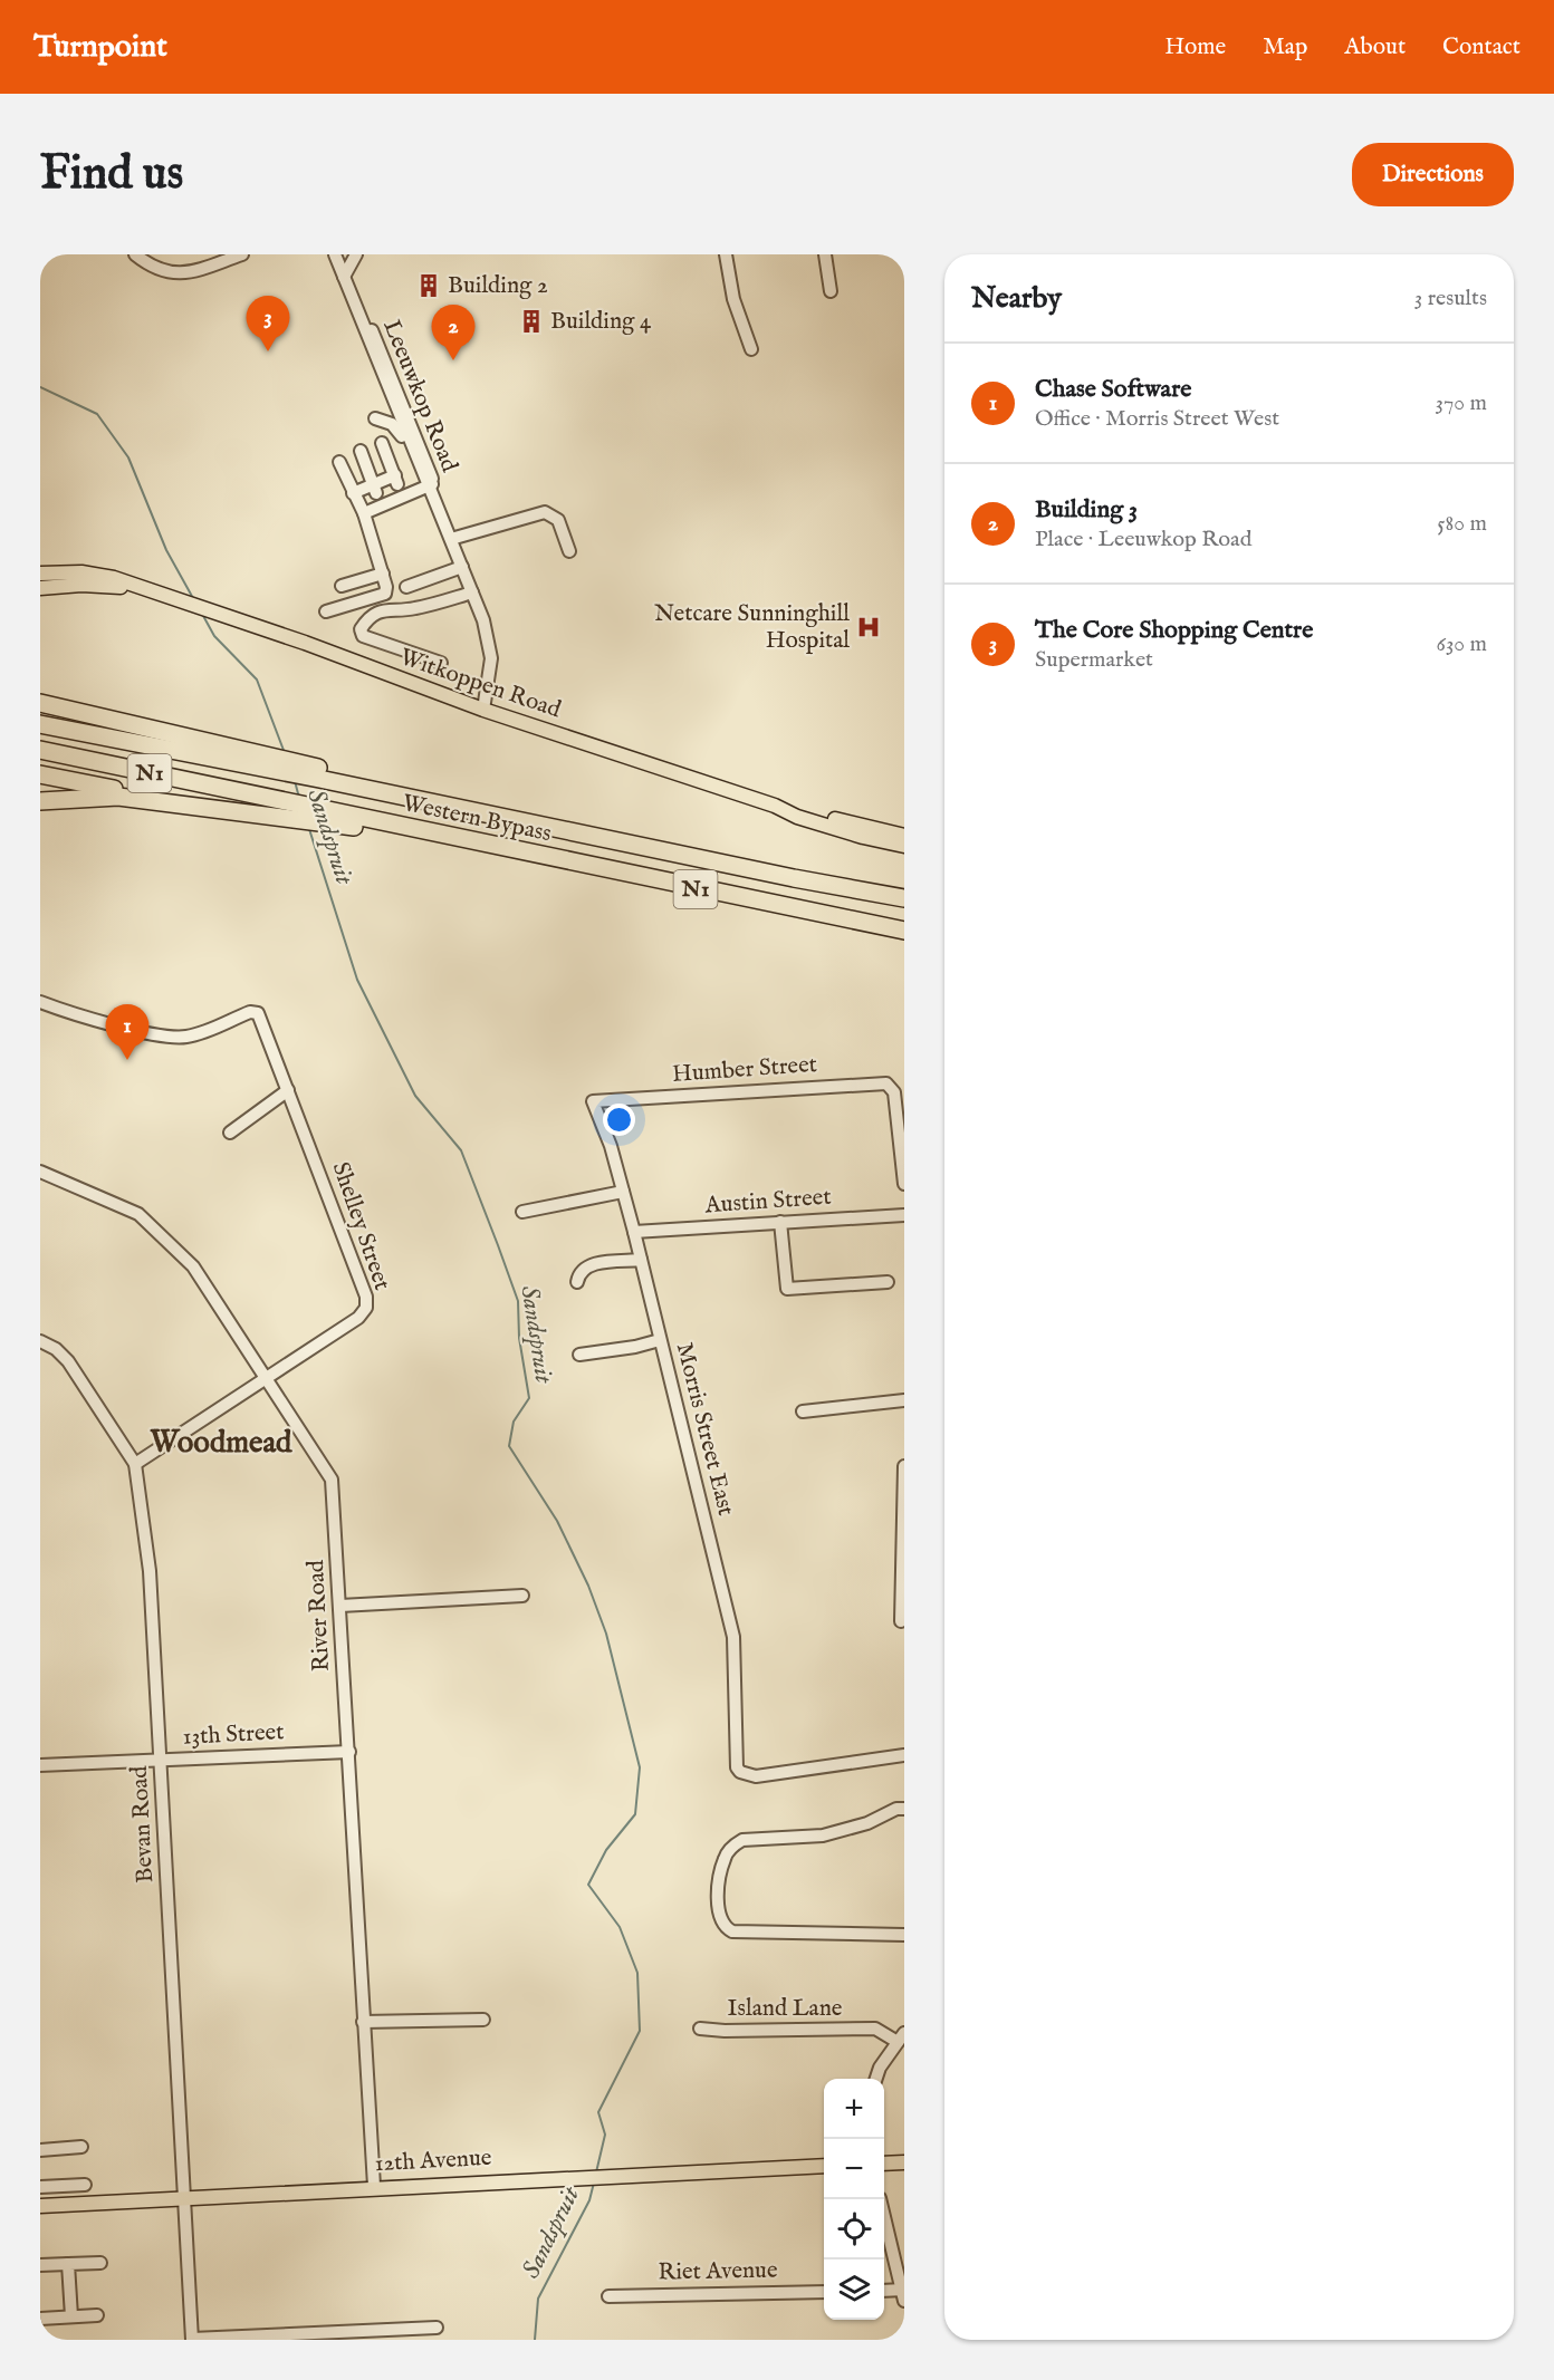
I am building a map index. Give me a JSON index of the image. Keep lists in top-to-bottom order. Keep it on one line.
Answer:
{"streets":{"highway":["N1","Western Bypass"],"main road":["Witkoppen Road","12th Avenue"],"street":["Leeuwkop Road","Humber Street","Austin Street","Shelley Street","Morris Street East","River Road","13th Street","Bevan Road","Island Lane","Riet Avenue"]},"crossings":[["Leeuwkop Road","Witkoppen Road"],["N1","Western Bypass"],["Humber Street","Morris Street East"],["Austin Street","Morris Street East"],["Shelley Street","River Road"],["Shelley Street","Bevan Road"],["River Road","13th Street"],["River Road","12th Avenue"],["13th Street","Bevan Road"],["Bevan Road","12th Avenue"]],"districts":["Woodmead"],"water":["Sandspruit"],"places":{"building":["Building 2","Building 4"],"hospital":["Netcare Sunninghill Hospital"]},"page":{"header":"Turnpoint","nav":["Home","Map","About","Contact"],"buttons":"Directions","title":"Find us","heading":["Nearby","3 results"],"pins":["3","2","1"],"list":[{"mark":"1","name":"Chase Software","note":"Office · Morris Street West","value":"370 m"},{"mark":"2","name":"Building 3","note":"Place · Leeuwkop Road","value":"580 m"},{"mark":"3","name":"The Core Shopping Centre","note":"Supermarket","value":"630 m"}],"map_buttons":["+","−"]}}
